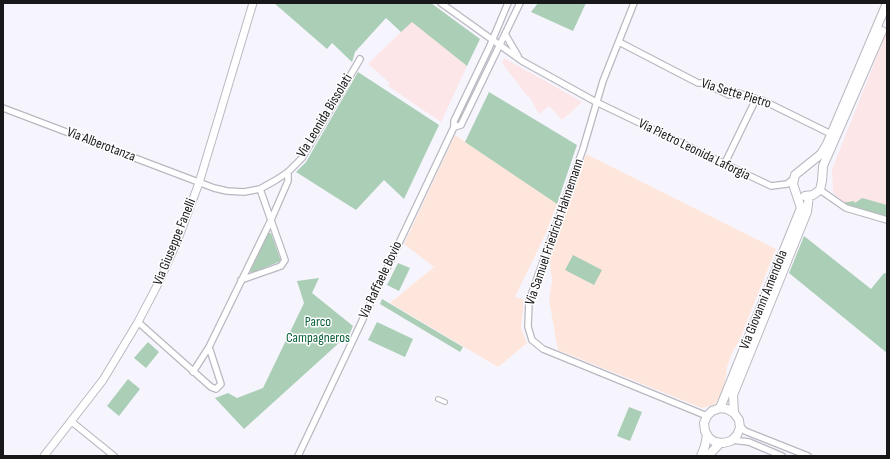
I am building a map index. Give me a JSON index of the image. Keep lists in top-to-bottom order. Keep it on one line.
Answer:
{"streets":{"main road":["Via Giovanni Amendola"],"street":["Via Sette Pietro","Via Leonida Bissolati","Via Alberotanza","Via Pietro Leonida Laforgia","Via Samuel Friedrich Hahnemann","Via Giuseppe Fanelli","Via Raffaele Bovio"]},"crossings":[["Via Sette Pietro","Via Samuel Friedrich Hahnemann"],["Via Leonida Bissolati","Via Alberotanza"],["Via Leonida Bissolati","Via Giuseppe Fanelli"],["Via Alberotanza","Via Giuseppe Fanelli"],["Via Pietro Leonida Laforgia","Via Samuel Friedrich Hahnemann"],["Via Pietro Leonida Laforgia","Via Raffaele Bovio"],["Via Pietro Leonida Laforgia","Via Giovanni Amendola"],["Via Samuel Friedrich Hahnemann","Via Giovanni Amendola"]],"parks":["Parco Campagneros"]}
